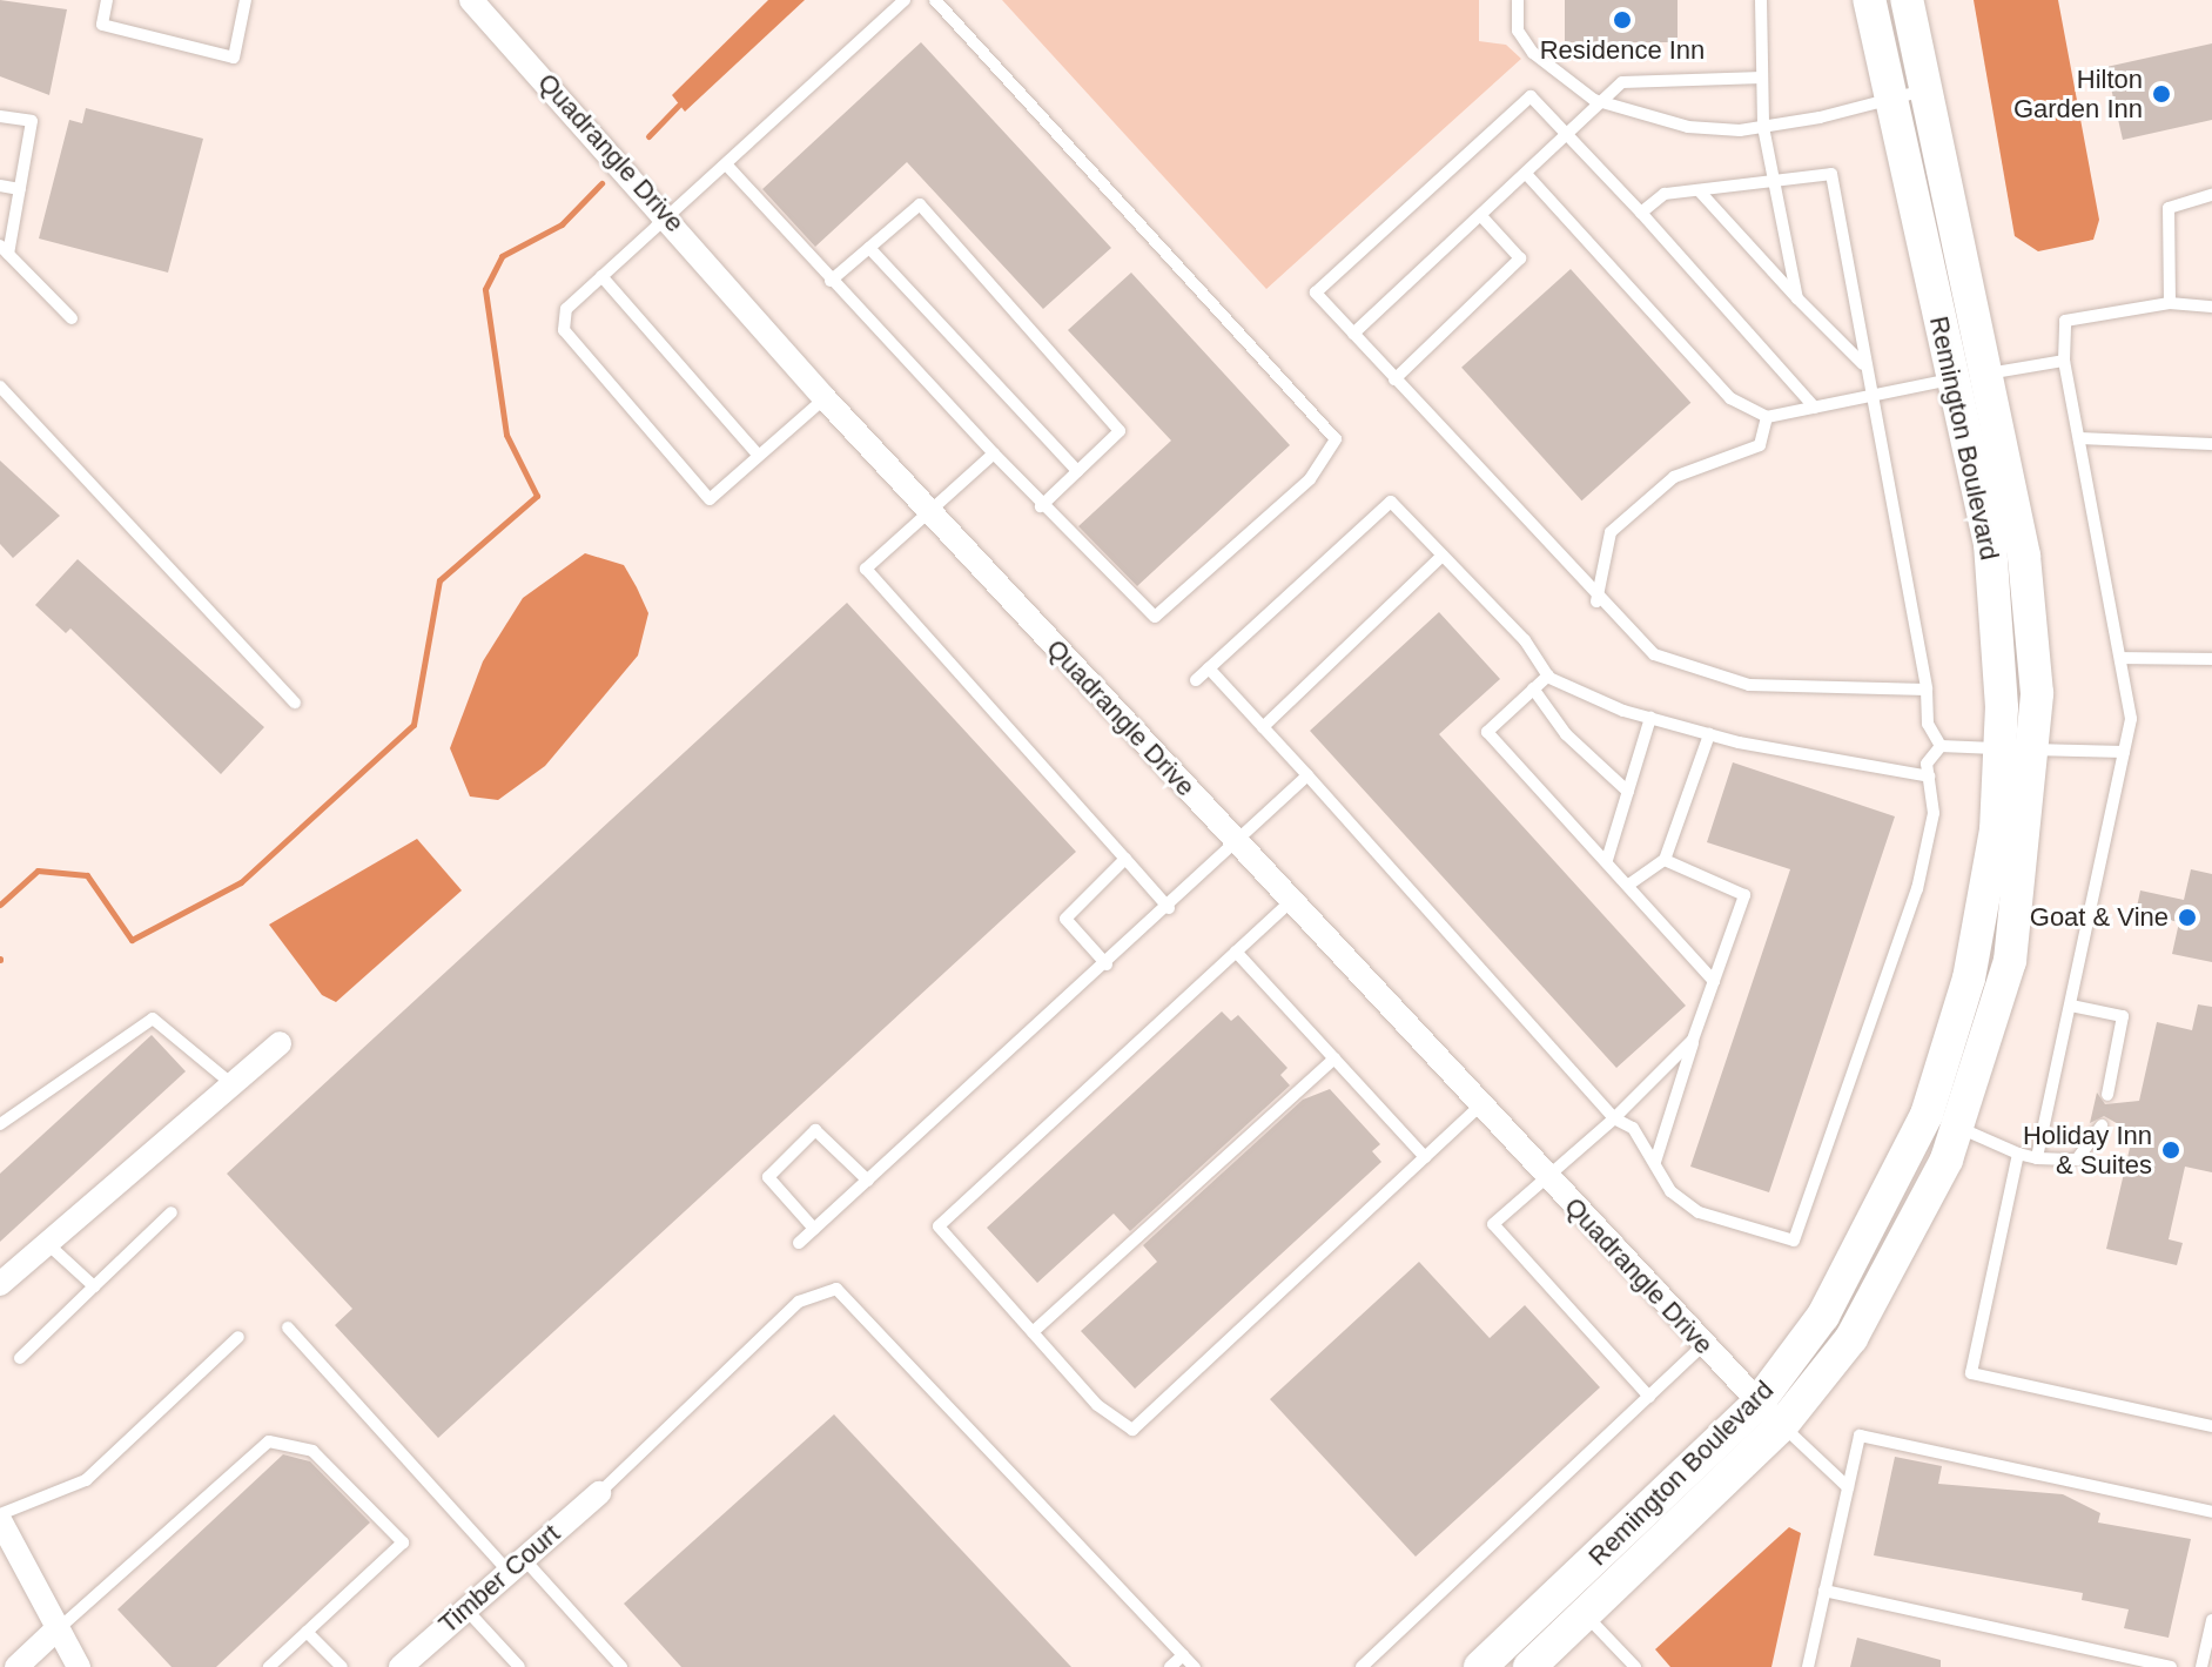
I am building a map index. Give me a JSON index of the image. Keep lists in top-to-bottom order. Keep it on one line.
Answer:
{"streets":{"street":["Quadrangle Drive","Remington Boulevard","Timber Court"]},"crossings":[["Quadrangle Drive","Remington Boulevard"]],"places":["Residence Inn","Hilton Garden Inn","Goat & Vine","Holiday Inn & Suites"]}
